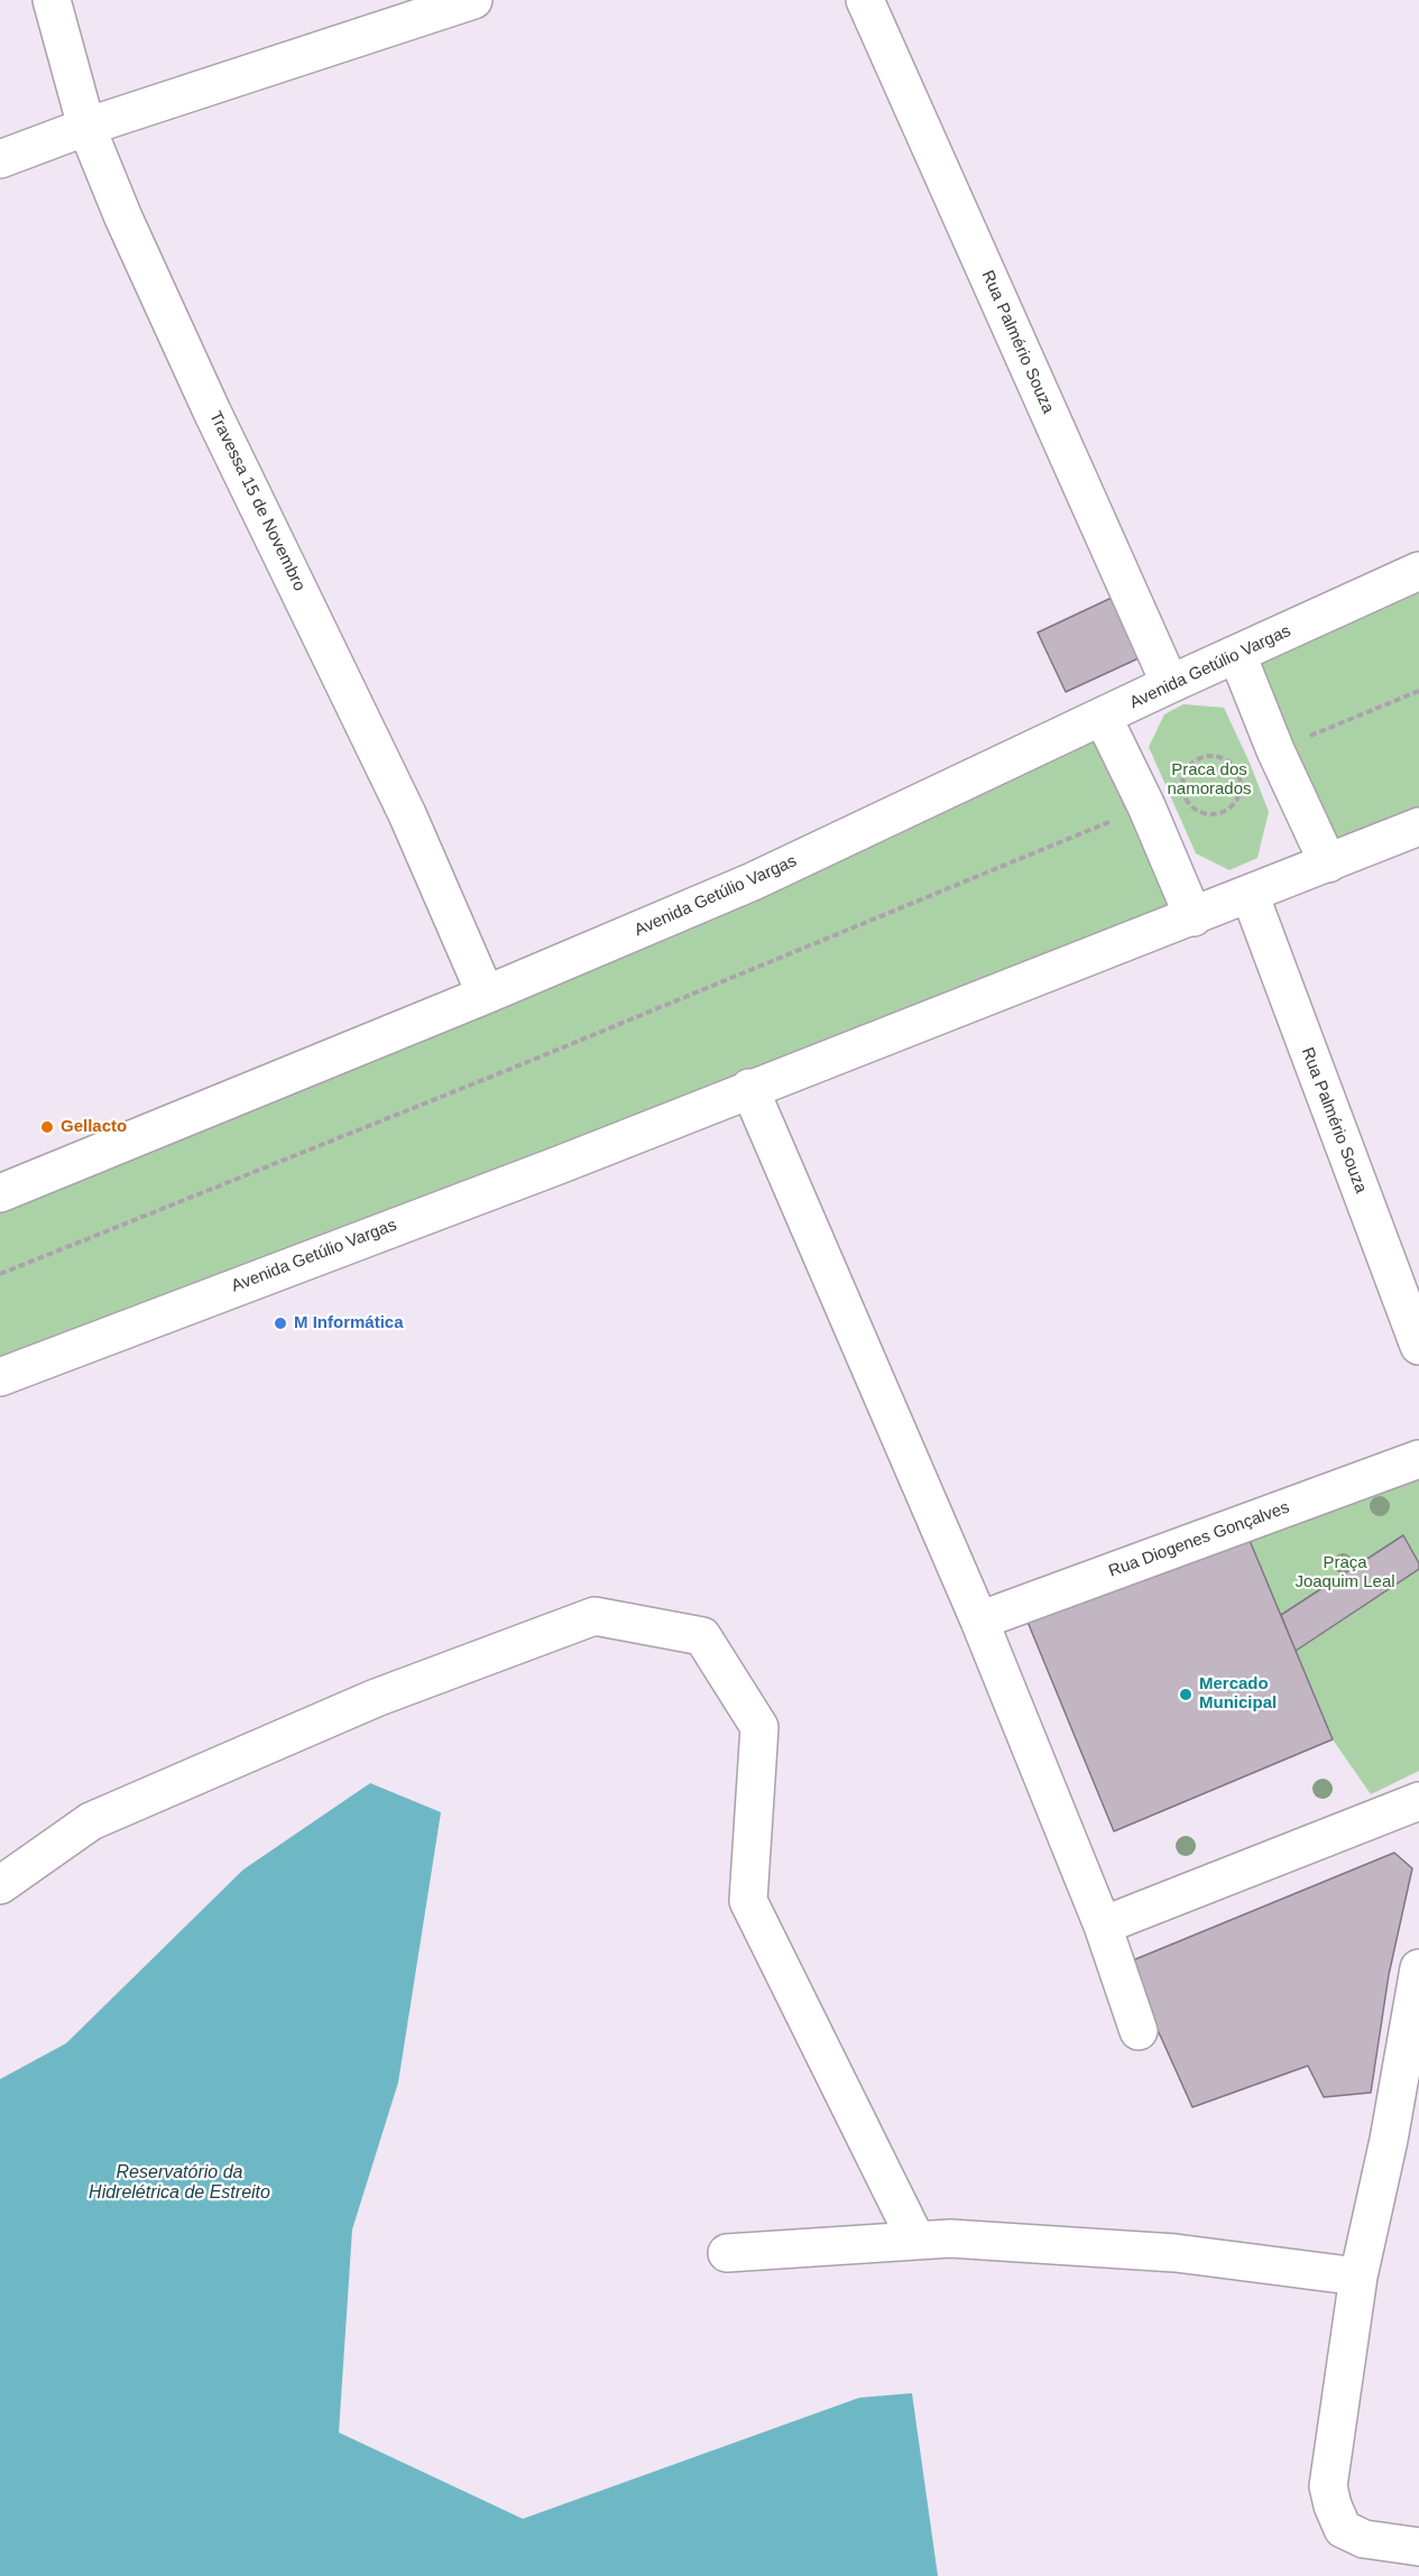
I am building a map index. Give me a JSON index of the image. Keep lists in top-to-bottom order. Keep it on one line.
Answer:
{"streets":{"street":["Rua Palmério Souza","Travessa 15 de Novembro","Avenida Getúlio Vargas","Rua Diogenes Gonçalves"]},"crossings":[["Rua Palmério Souza","Avenida Getúlio Vargas"],["Travessa 15 de Novembro","Avenida Getúlio Vargas"]],"water":["Reservatório da Hidrelétrica de Estreito"],"parks":["Praca dos namorados","Praça Joaquim Leal"],"places":["Gellacto","M Informática","Mercado Municipal"]}
